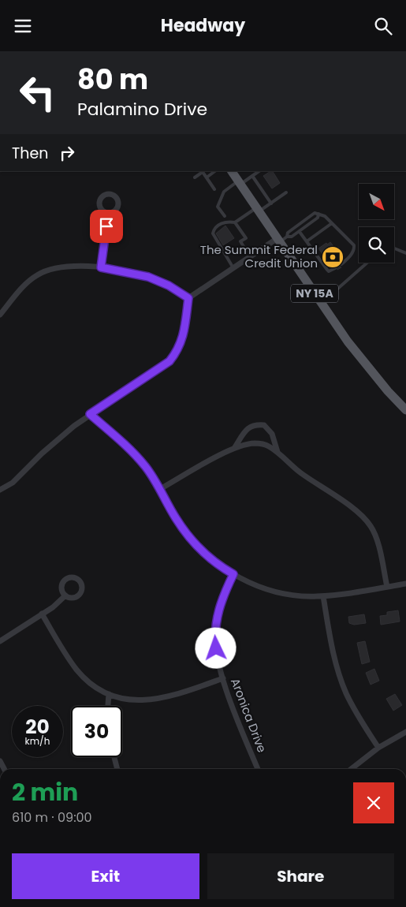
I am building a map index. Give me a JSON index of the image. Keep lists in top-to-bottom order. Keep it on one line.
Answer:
{"streets":{"main road":["NY 15A"],"street":["Aronica Drive"]},"places":{"bank":["The Summit Federal Credit Union"]},"north":"bottom right","page":{"header":"Headway","turn":["80 m","Palamino Drive"],"then":"Then","speed":"20 km/h","limit":"30","heading":["2 min","610 m · 09:00"],"buttons":["Exit","Share"]}}
